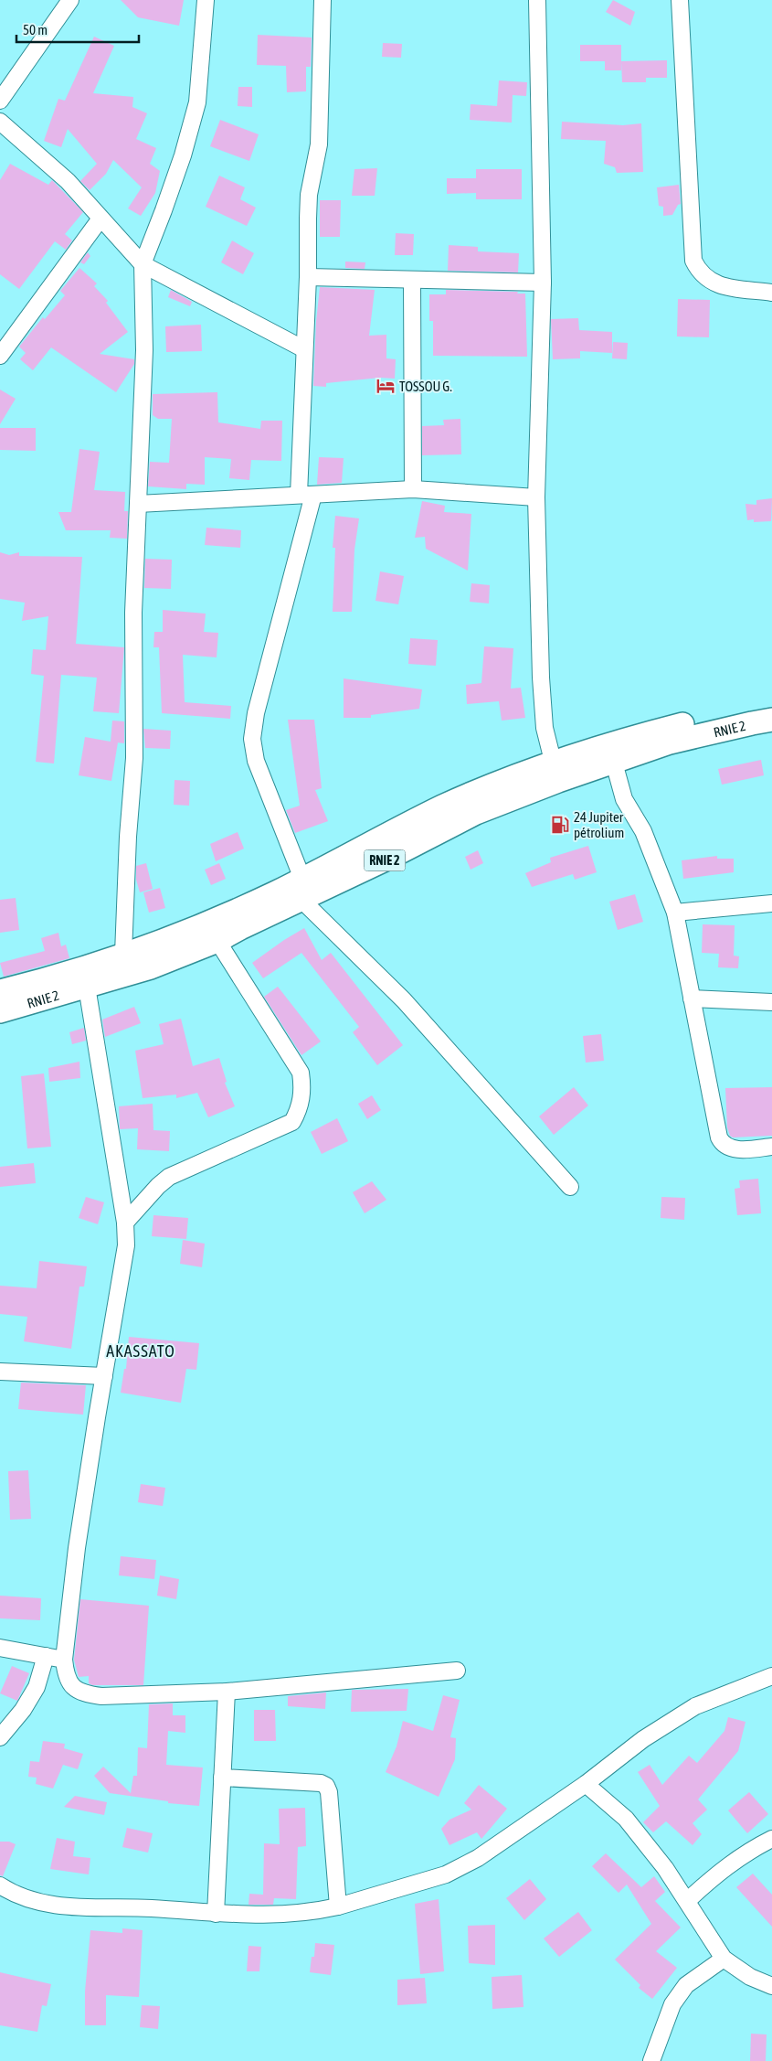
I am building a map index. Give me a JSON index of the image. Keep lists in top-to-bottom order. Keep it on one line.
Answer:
{"streets":{"highway":["RNIE 2"]},"districts":["AKASSATO"],"places":{"hotel":["TOSSOU G."],"fuel station":["24 Jupiter pétrolium"]},"scale_bar":"50 m"}
